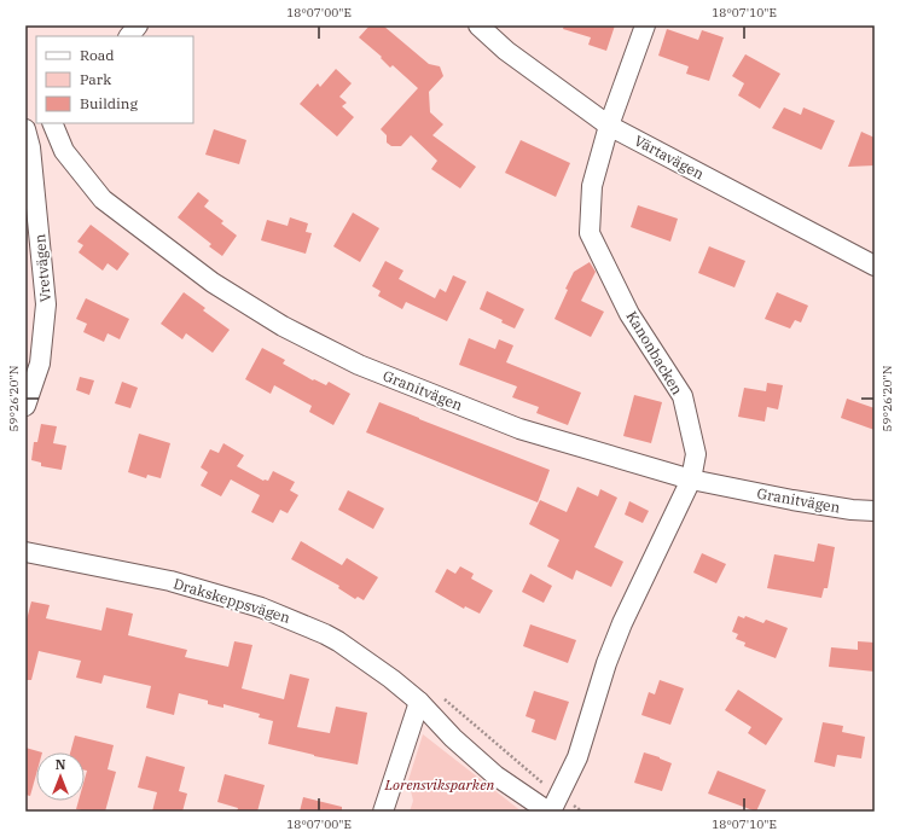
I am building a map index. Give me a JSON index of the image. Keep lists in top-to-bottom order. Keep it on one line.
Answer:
{"streets":{"street":["Värtavägen","Vretvägen","Kanonbacken","Granitvägen","Drakskeppsvägen"]},"crossings":[["Värtavägen","Kanonbacken"],["Kanonbacken","Granitvägen"],["Kanonbacken","Drakskeppsvägen"]],"parks":["Lorensviksparken"],"legend":["Road","Park","Building"],"north":"top","coordinates":["18°07'00\"E","18°07'10\"E","59°26'20\"N"]}
